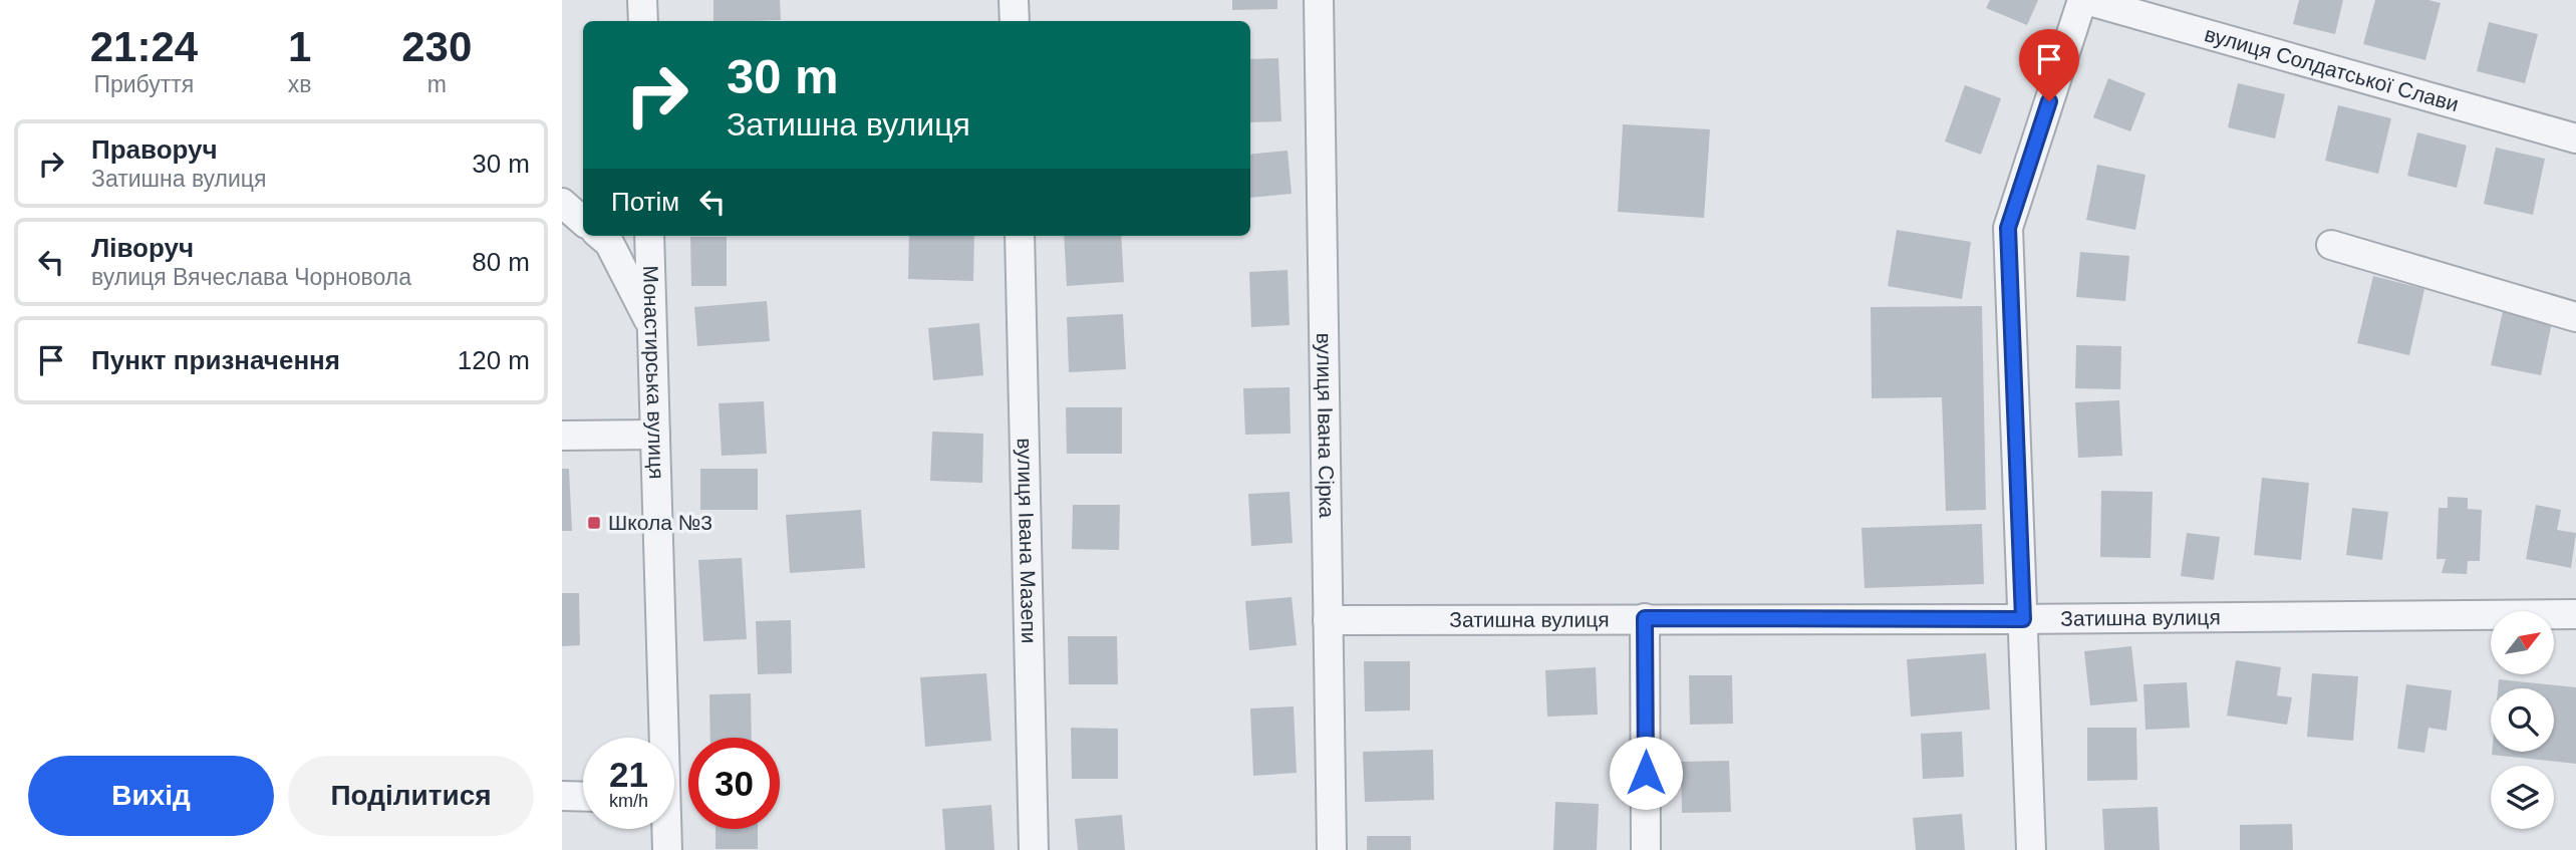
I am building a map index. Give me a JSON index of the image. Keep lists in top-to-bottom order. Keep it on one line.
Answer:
{"streets":{"street":["вулиця Солдатської Слави","Монастирська вулиця","вулиця Івана Сірка","вулиця Івана Мазепи","Затишна вулиця"]},"crossings":[["вулиця Івана Сірка","Затишна вулиця"]],"places":{"transit":["Школа №3"]},"north":"top right","page":{"eta":["21:24","Прибуття","1","хв","230","m"],"turn":["30 m","Затишна вулиця"],"list":[{"name":"Праворуч","note":"Затишна вулиця","value":"30 m"},{"name":"Ліворуч","note":"вулиця Вячеслава Чорновола","value":"80 m"},{"name":"Пункт призначення","value":"120 m"}],"then":"Потім","speed":"21 km/h","limit":"30","buttons":["Вихід","Поділитися"]}}
